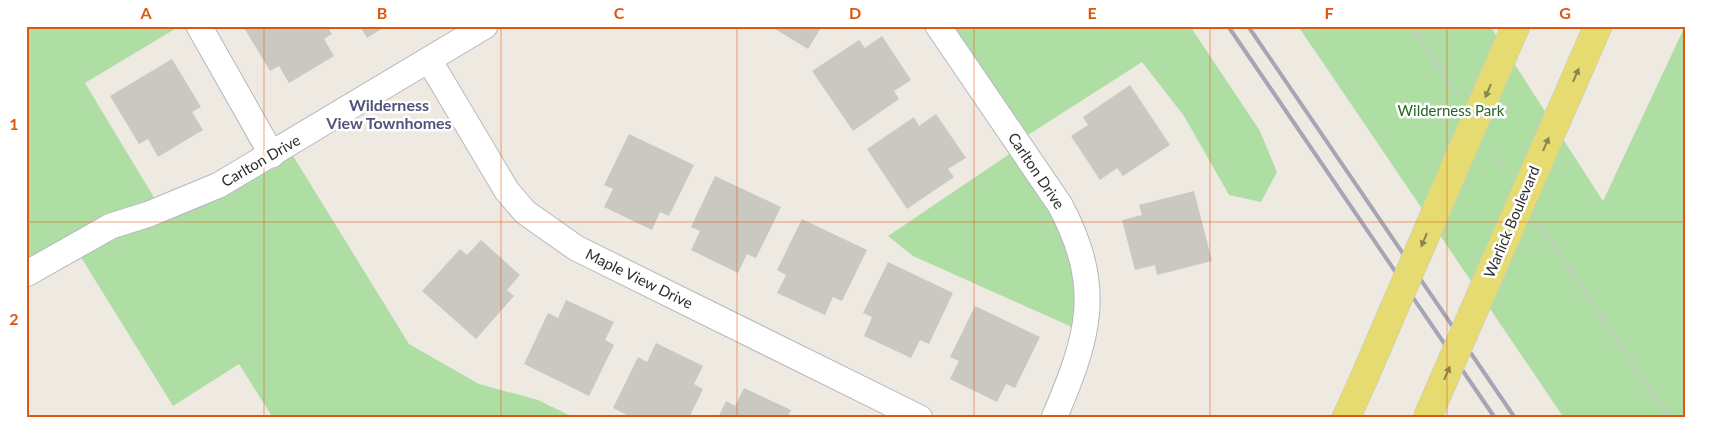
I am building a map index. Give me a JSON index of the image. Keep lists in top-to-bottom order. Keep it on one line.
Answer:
{"streets":{"main road":["Warlick Boulevard"],"lane":["Carlton Drive","Maple View Drive"]},"crossings":[["Carlton Drive","Maple View Drive"]],"districts":["Wilderness View Townhomes"],"parks":["Wilderness Park"],"grid":{"columns":["A","B","C","D","E","F","G"],"rows":["1","2"]}}
